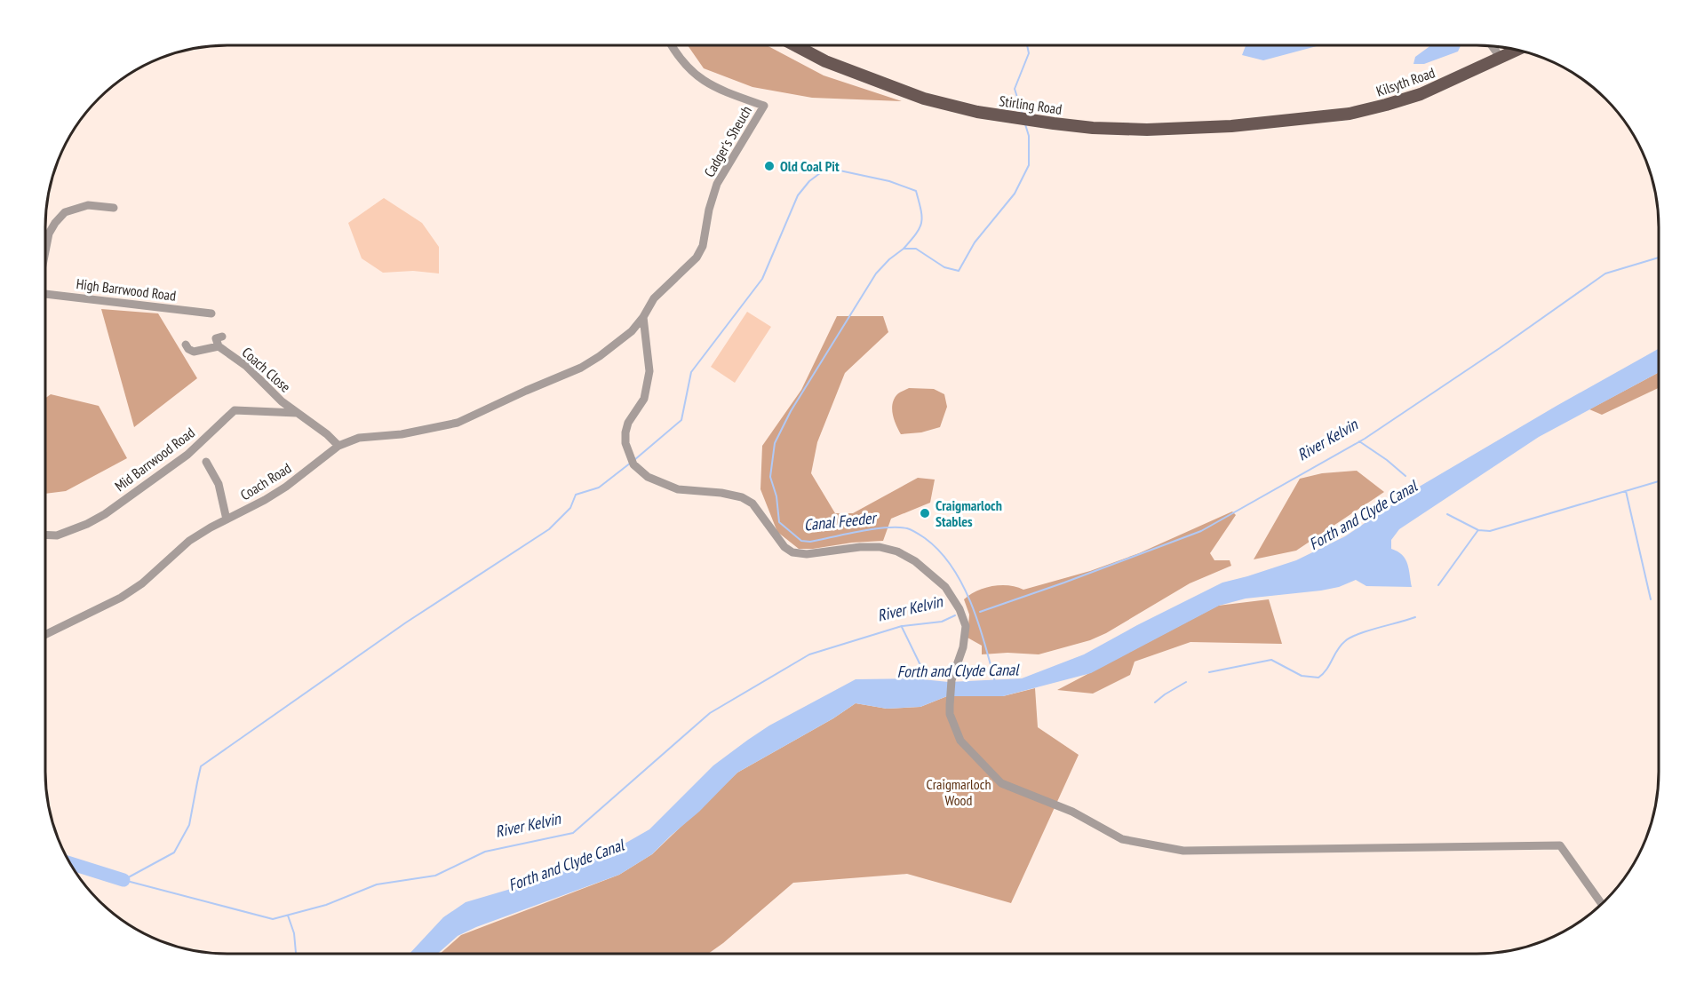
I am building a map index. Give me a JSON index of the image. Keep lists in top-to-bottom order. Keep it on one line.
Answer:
{"streets":{"main road":["Kilsyth Road","Stirling Road"],"street":["Cadger's Sheuch","High Barrwood Road","Coach Close","Mid Barrwood Road","Coach Road"]},"crossings":[["Kilsyth Road","Stirling Road"],["Cadger's Sheuch","Coach Road"],["Coach Close","Mid Barrwood Road"]],"water":["River Kelvin","Forth and Clyde Canal","Canal Feeder"],"parks":["Craigmarloch Wood"],"places":["Old Coal Pit","Craigmarloch Stables"]}
